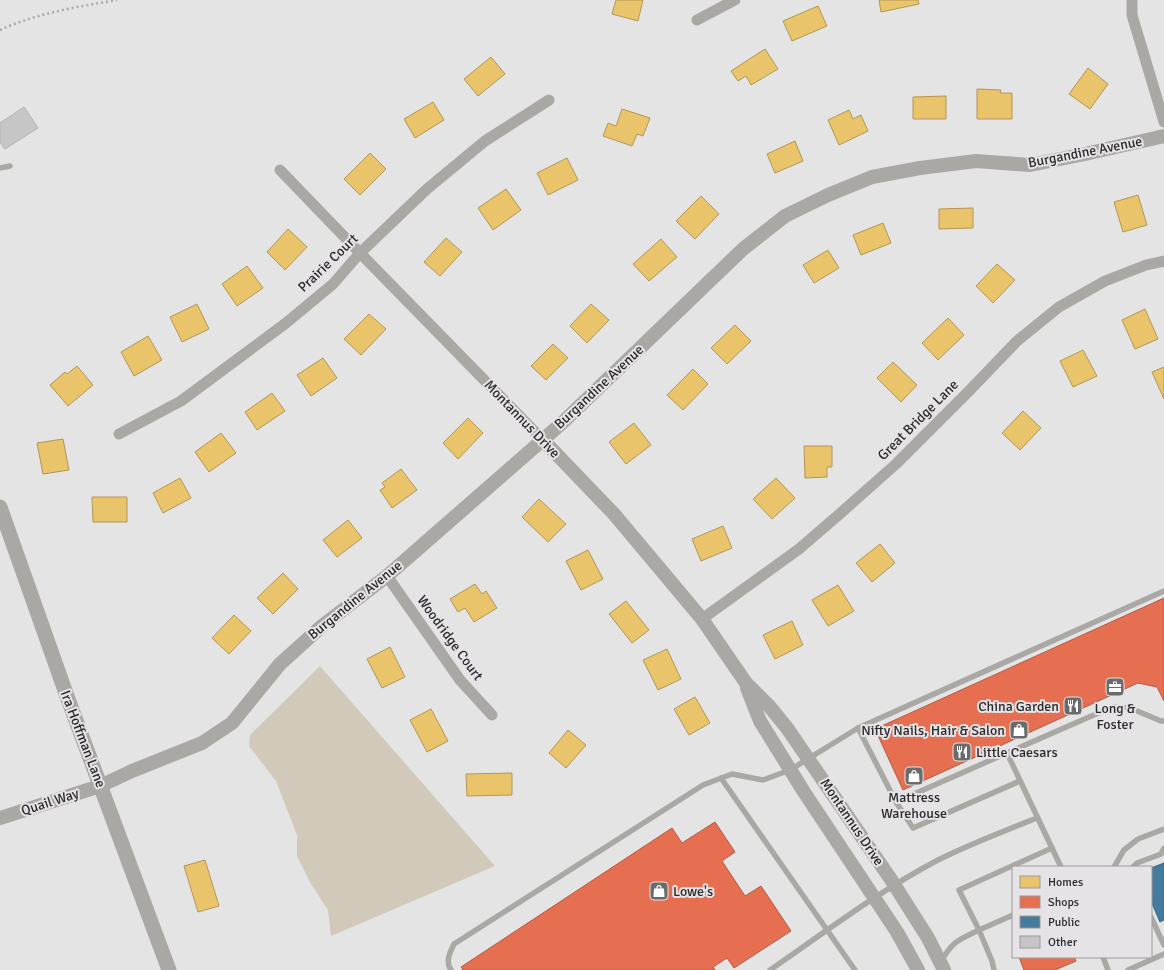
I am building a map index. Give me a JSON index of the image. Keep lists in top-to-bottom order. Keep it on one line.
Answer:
{"streets":{"main road":["Ira Hoffman Lane"],"street":["Burgandine Avenue","Prairie Court","Montannus Drive","Great Bridge Lane","Woodridge Court","Quail Way"]},"crossings":[["Burgandine Avenue","Montannus Drive"],["Burgandine Avenue","Woodridge Court"],["Burgandine Avenue","Ira Hoffman Lane"],["Burgandine Avenue","Quail Way"],["Prairie Court","Montannus Drive"],["Montannus Drive","Great Bridge Lane"],["Ira Hoffman Lane","Quail Way"]],"places":{"office":["Long & Foster"],"restaurant":["China Garden","Little Caesars"],"shop":["Nifty Nails, Hair & Salon","Mattress Warehouse","Lowe's"]},"legend":["Homes","Shops","Public","Other"]}
